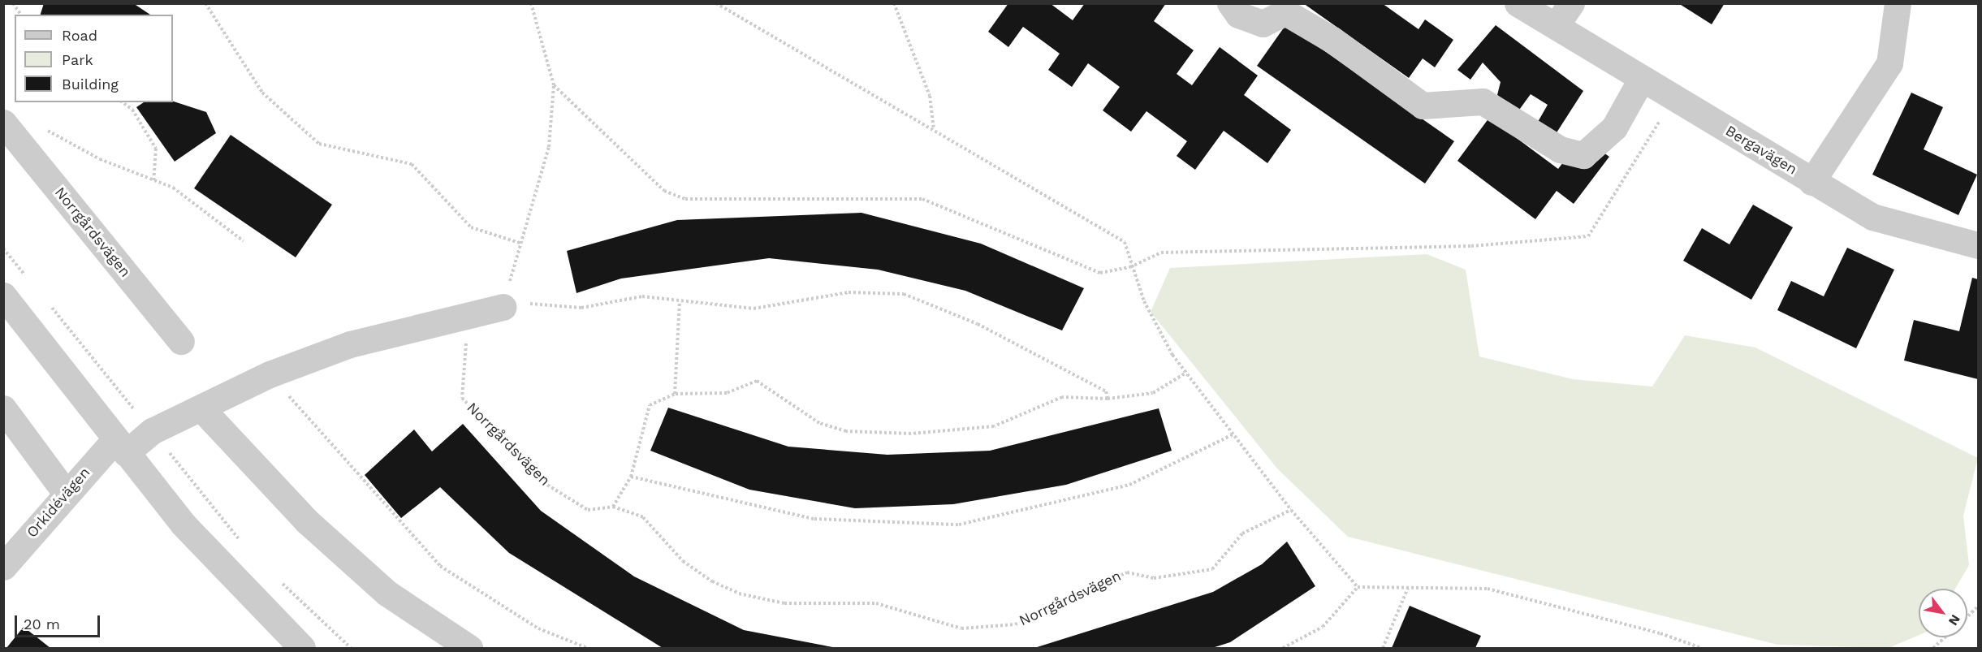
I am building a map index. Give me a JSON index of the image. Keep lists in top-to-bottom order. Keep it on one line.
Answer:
{"streets":{"street":["Bergavägen","Norrgårdsvägen","Orkidévägen"]},"legend":["Road","Park","Building"],"scale_bar":"20 m","north":"bottom right"}
